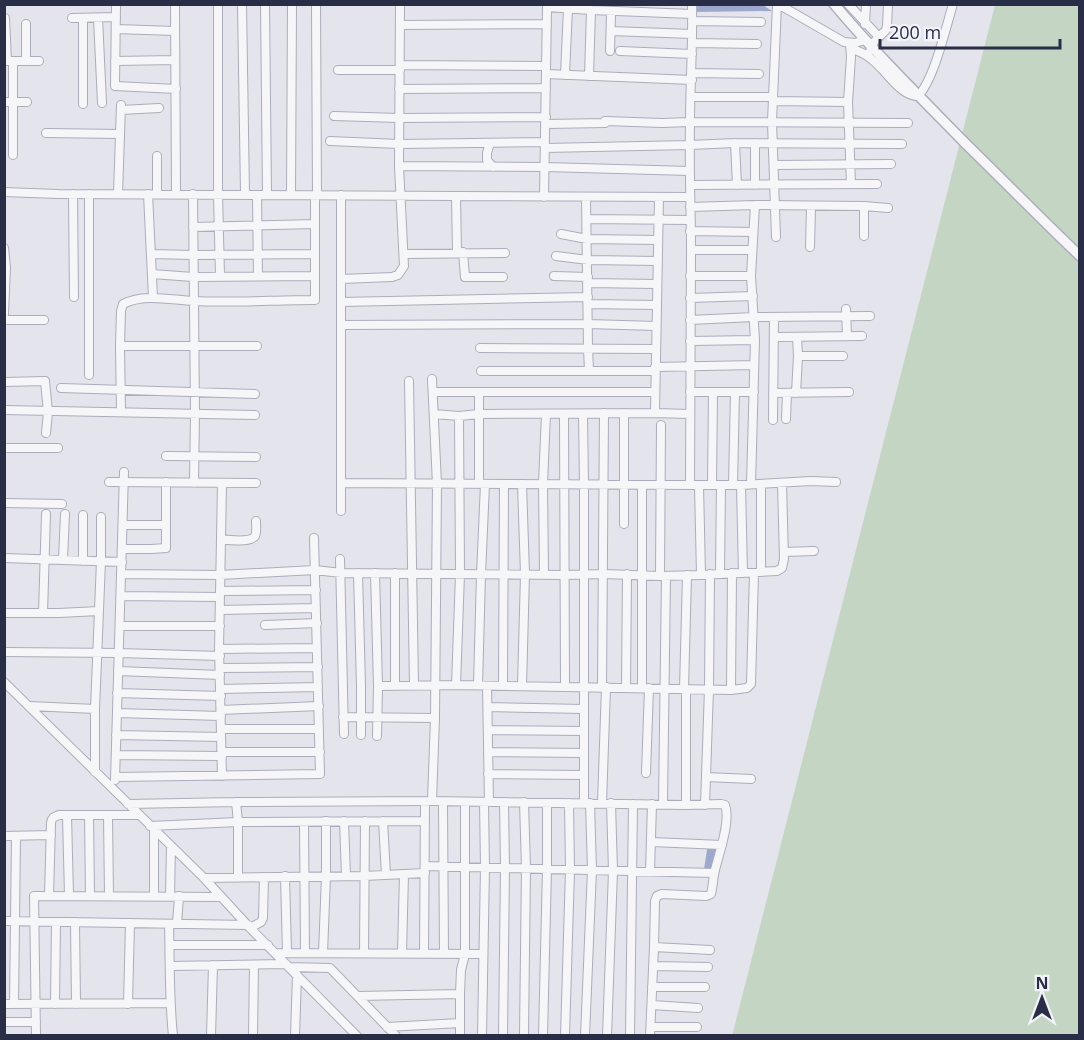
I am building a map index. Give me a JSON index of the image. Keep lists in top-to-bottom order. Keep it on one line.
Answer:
{"scale_bar":"200 m","north":"top"}
